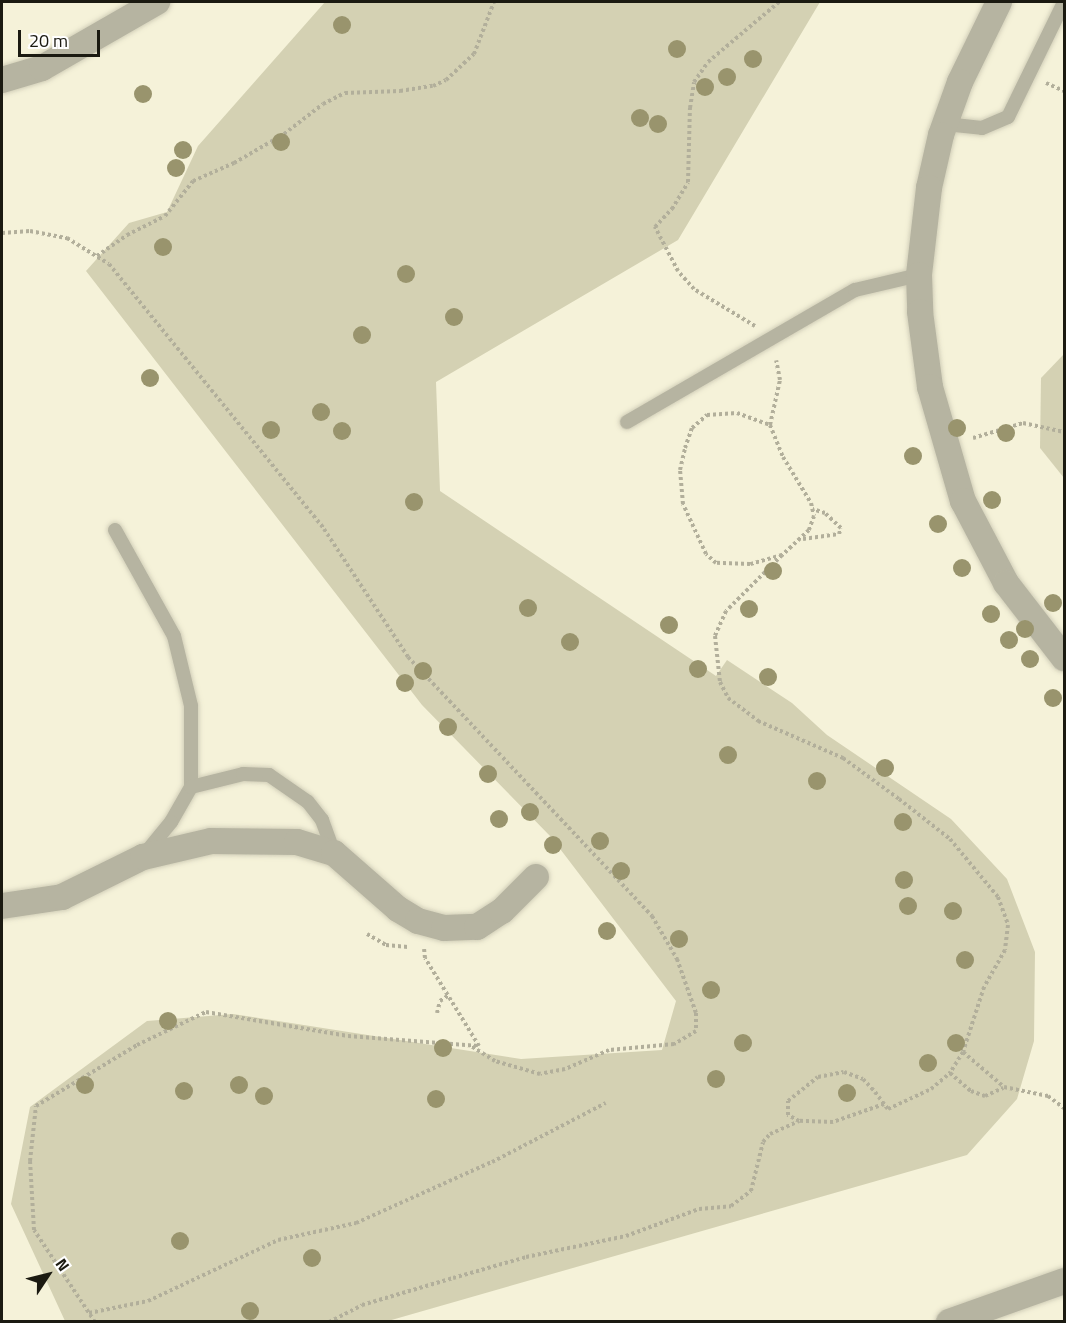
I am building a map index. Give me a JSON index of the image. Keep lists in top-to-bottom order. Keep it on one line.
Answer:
{"scale_bar":"20 m","north":"top right"}
